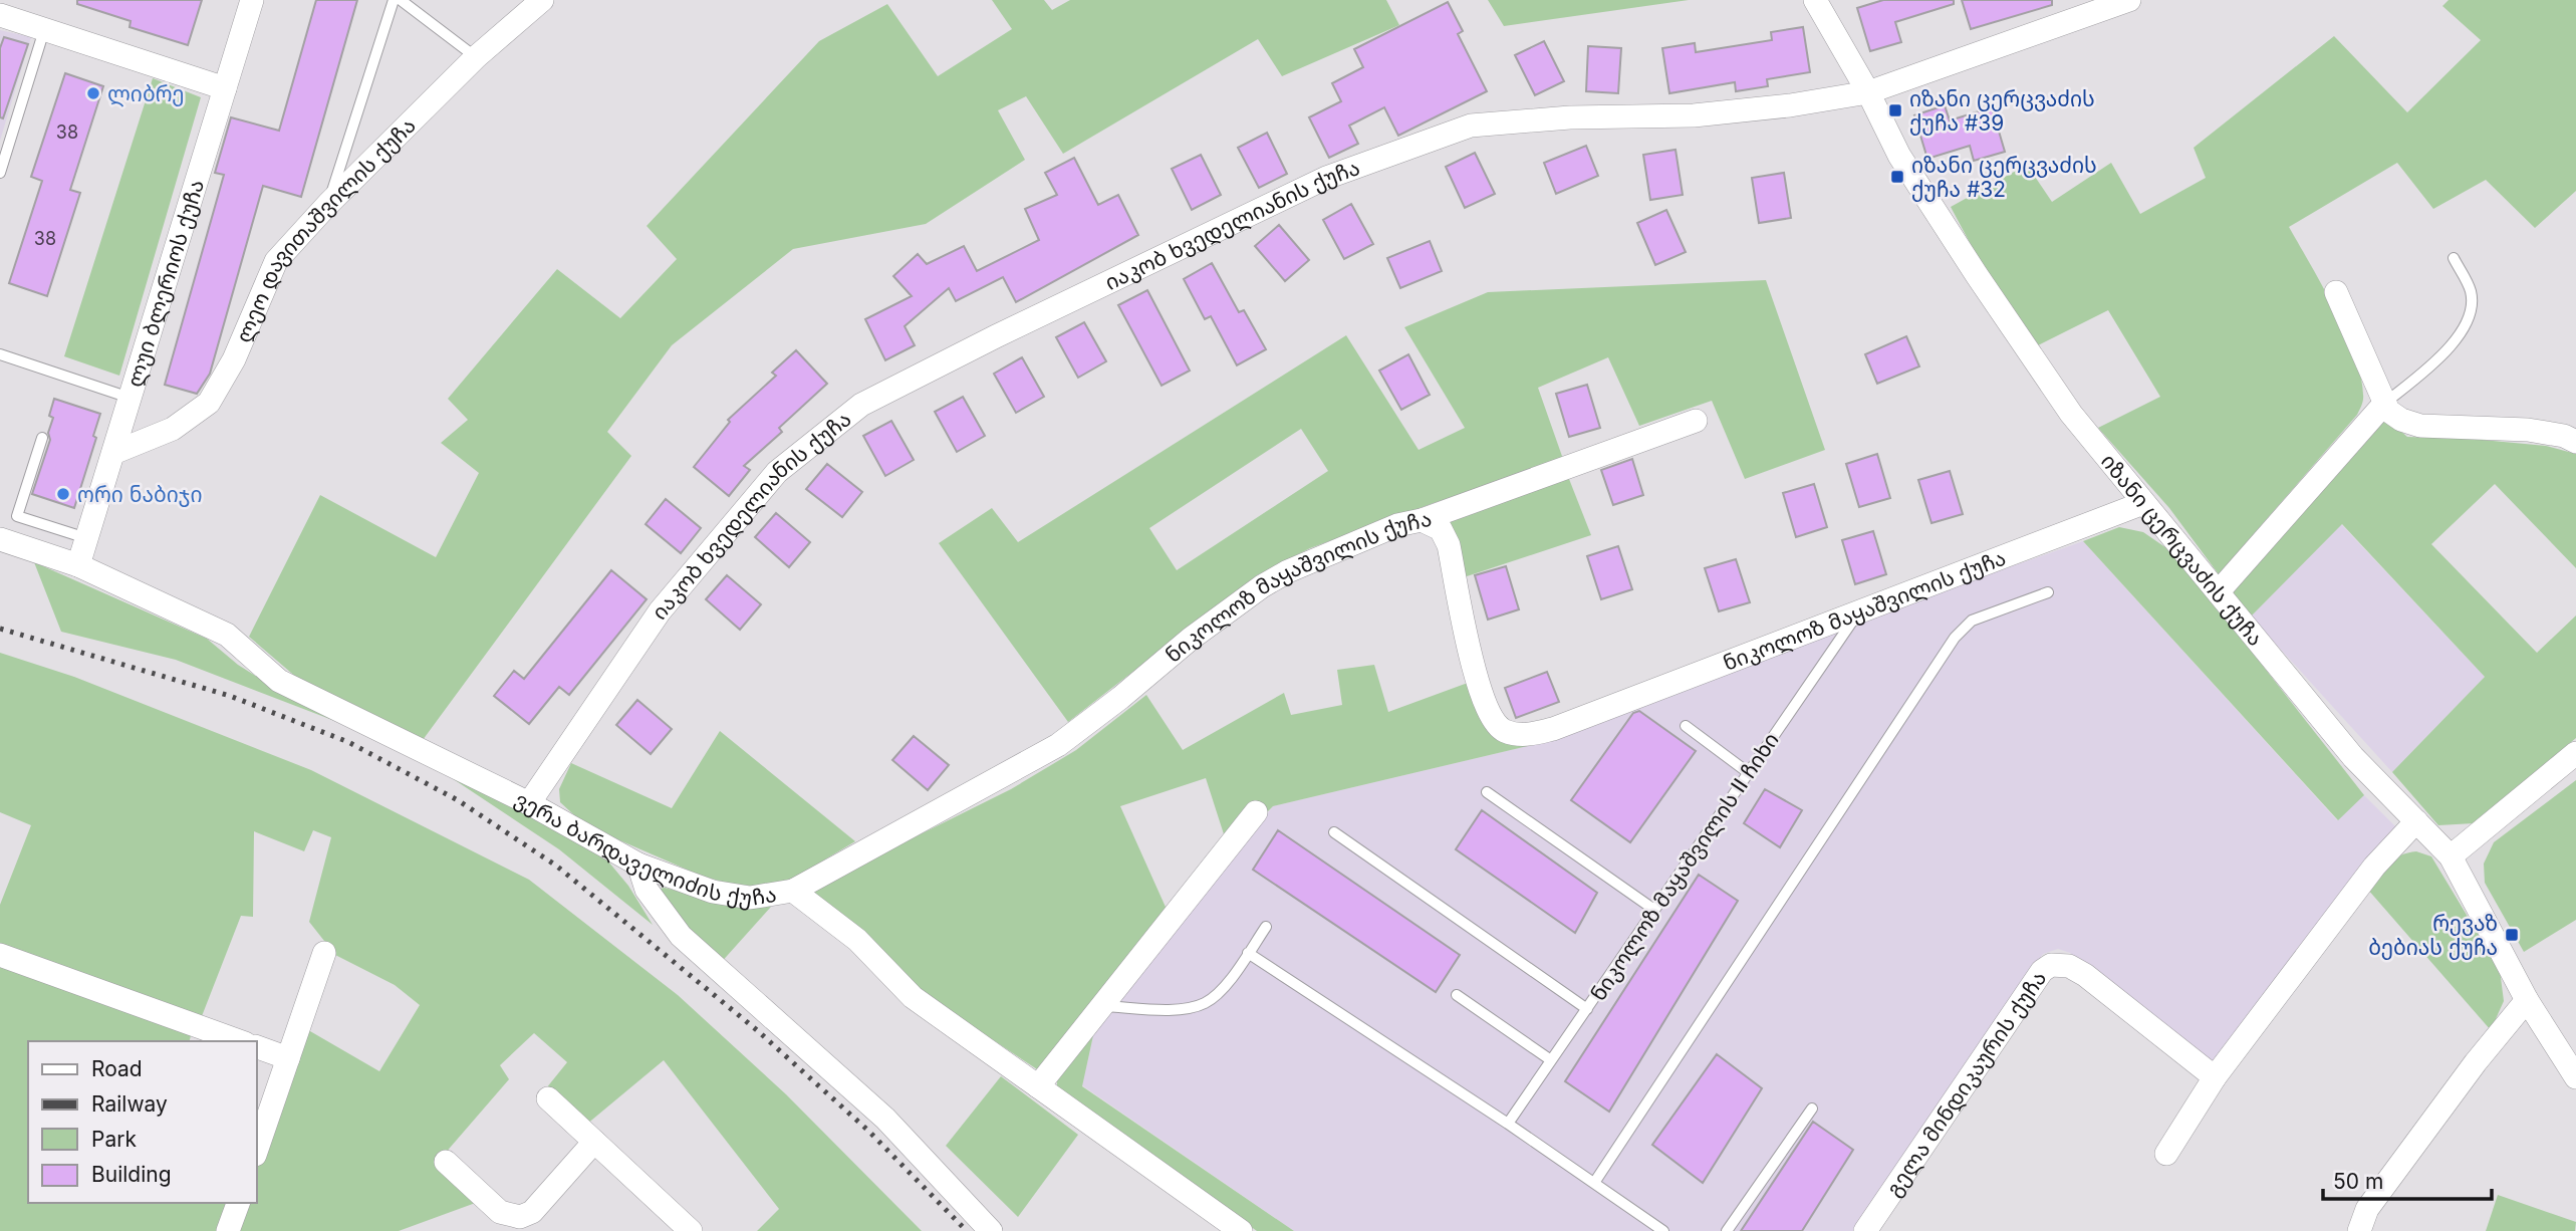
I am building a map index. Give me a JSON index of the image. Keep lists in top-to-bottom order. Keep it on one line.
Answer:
{"streets":{"street":["იაკობ ხვედელიანის ქუჩა","ლეო დავითაშვილის ქუჩა","ლუი ბლერიოს ქუჩა","იზანი ცერცვაძის ქუჩა","ნიკოლოზ მაყაშვილის ქუჩა","ვერა ბარდაველიძის ქუჩა","გელა მინდიკაურის ქუჩა"],"lane":["ნიკოლოზ მაყაშვილის II ჩიხი"]},"crossings":[["იაკობ ხვედელიანის ქუჩა","იზანი ცერცვაძის ქუჩა"],["იაკობ ხვედელიანის ქუჩა","ვერა ბარდაველიძის ქუჩა"],["ლეო დავითაშვილის ქუჩა","ლუი ბლერიოს ქუჩა"],["ლუი ბლერიოს ქუჩა","ვერა ბარდაველიძის ქუჩა"],["იზანი ცერცვაძის ქუჩა","ნიკოლოზ მაყაშვილის ქუჩა"],["ნიკოლოზ მაყაშვილის ქუჩა","ვერა ბარდაველიძის ქუჩა"],["ნიკოლოზ მაყაშვილის ქუჩა","ნიკოლოზ მაყაშვილის II ჩიხი"]],"places":{"other":["ლიბრე","ორი ნაბიჯი"],"transit":["იზანი ცერცვაძის ქუჩა #39","იზანი ცერცვაძის ქუჩა #32","რევაზ ბებიას ქუჩა"]},"house_numbers":["38","38"],"legend":["Road","Railway","Park","Building"],"scale_bar":"50 m"}
